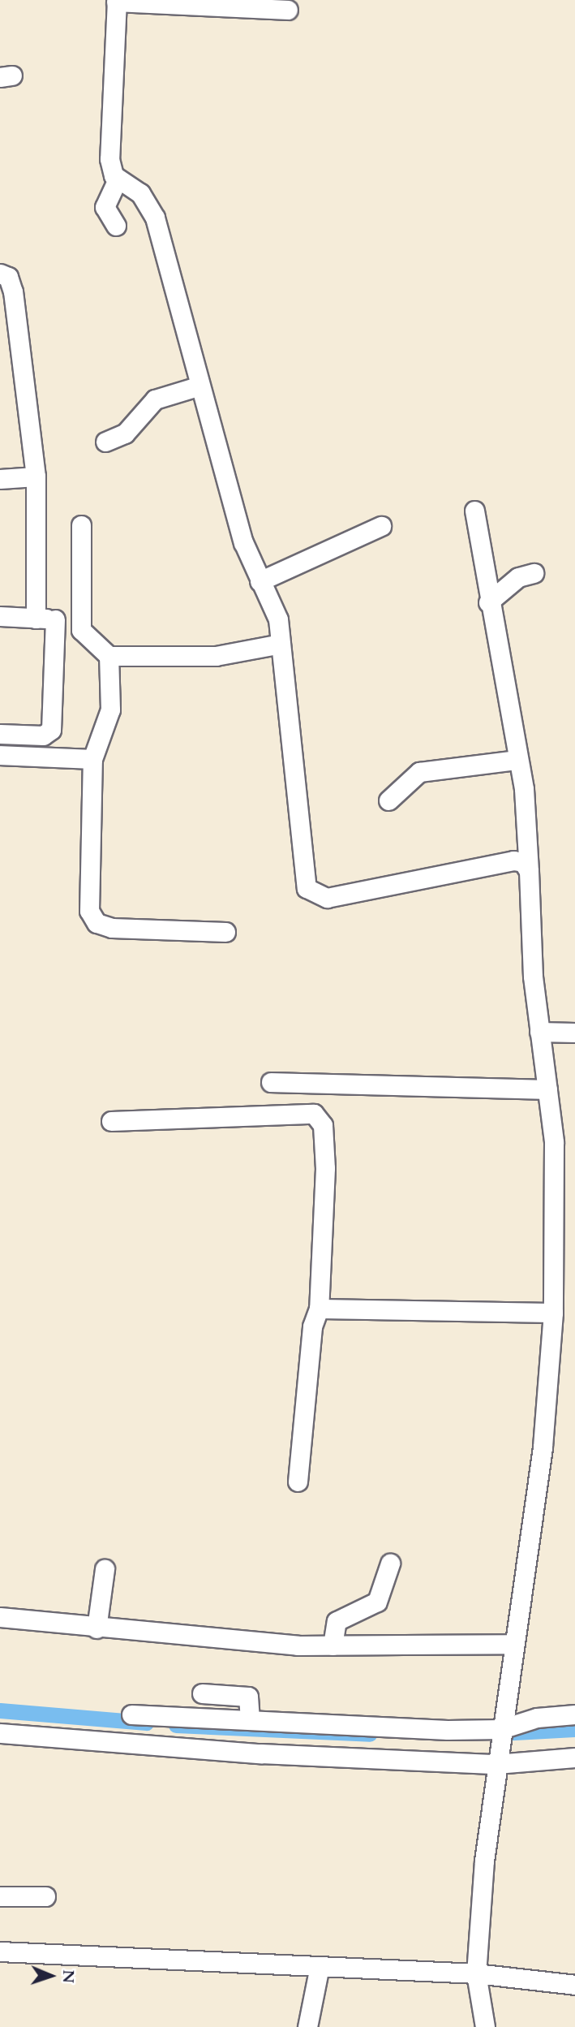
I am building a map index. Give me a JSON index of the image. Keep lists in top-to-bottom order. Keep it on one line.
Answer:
{"north":"right"}
